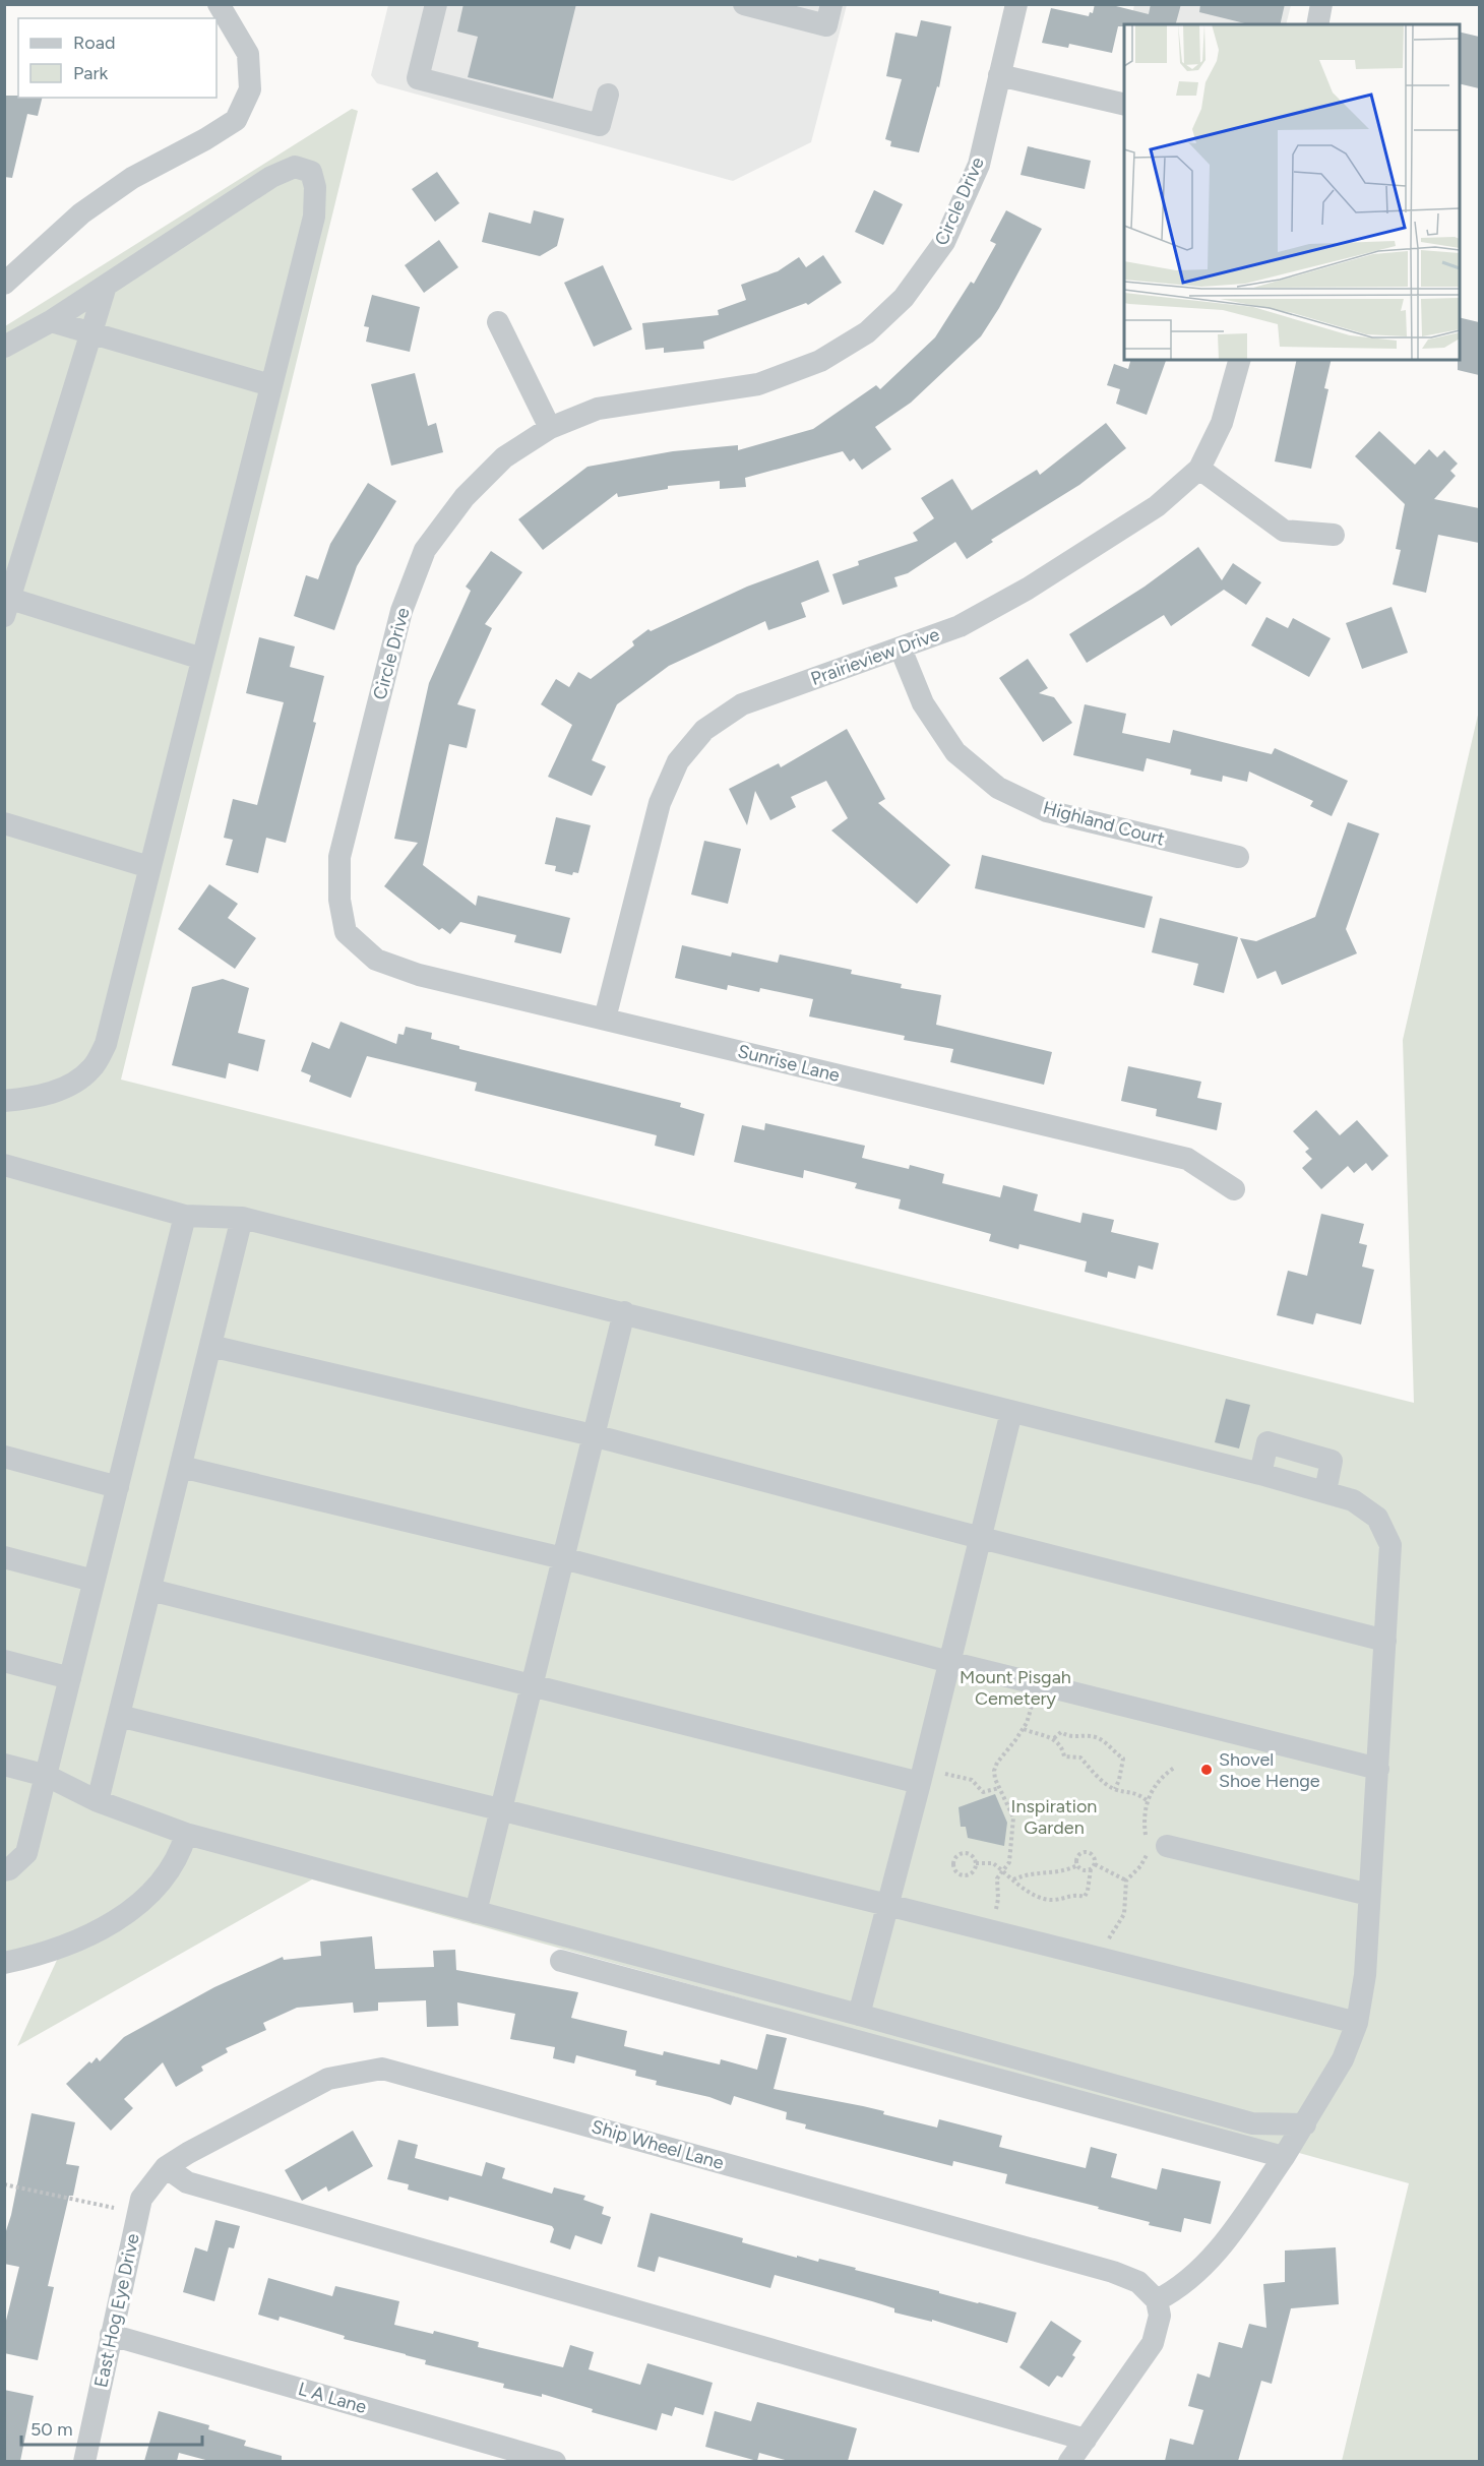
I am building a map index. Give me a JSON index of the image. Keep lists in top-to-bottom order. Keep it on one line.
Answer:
{"streets":{"street":["Circle Drive","Prairieview Drive","Highland Court","Sunrise Lane","Ship Wheel Lane","East Hog Eye Drive","L A Lane"]},"crossings":[["Circle Drive","Sunrise Lane"],["Prairieview Drive","Highland Court"],["Prairieview Drive","Sunrise Lane"],["Ship Wheel Lane","East Hog Eye Drive"],["East Hog Eye Drive","L A Lane"]],"parks":["Mount Pisgah Cemetery","Inspiration Garden"],"places":["Shovel Shoe Henge"],"legend":["Road","Park"],"scale_bar":"50 m"}
